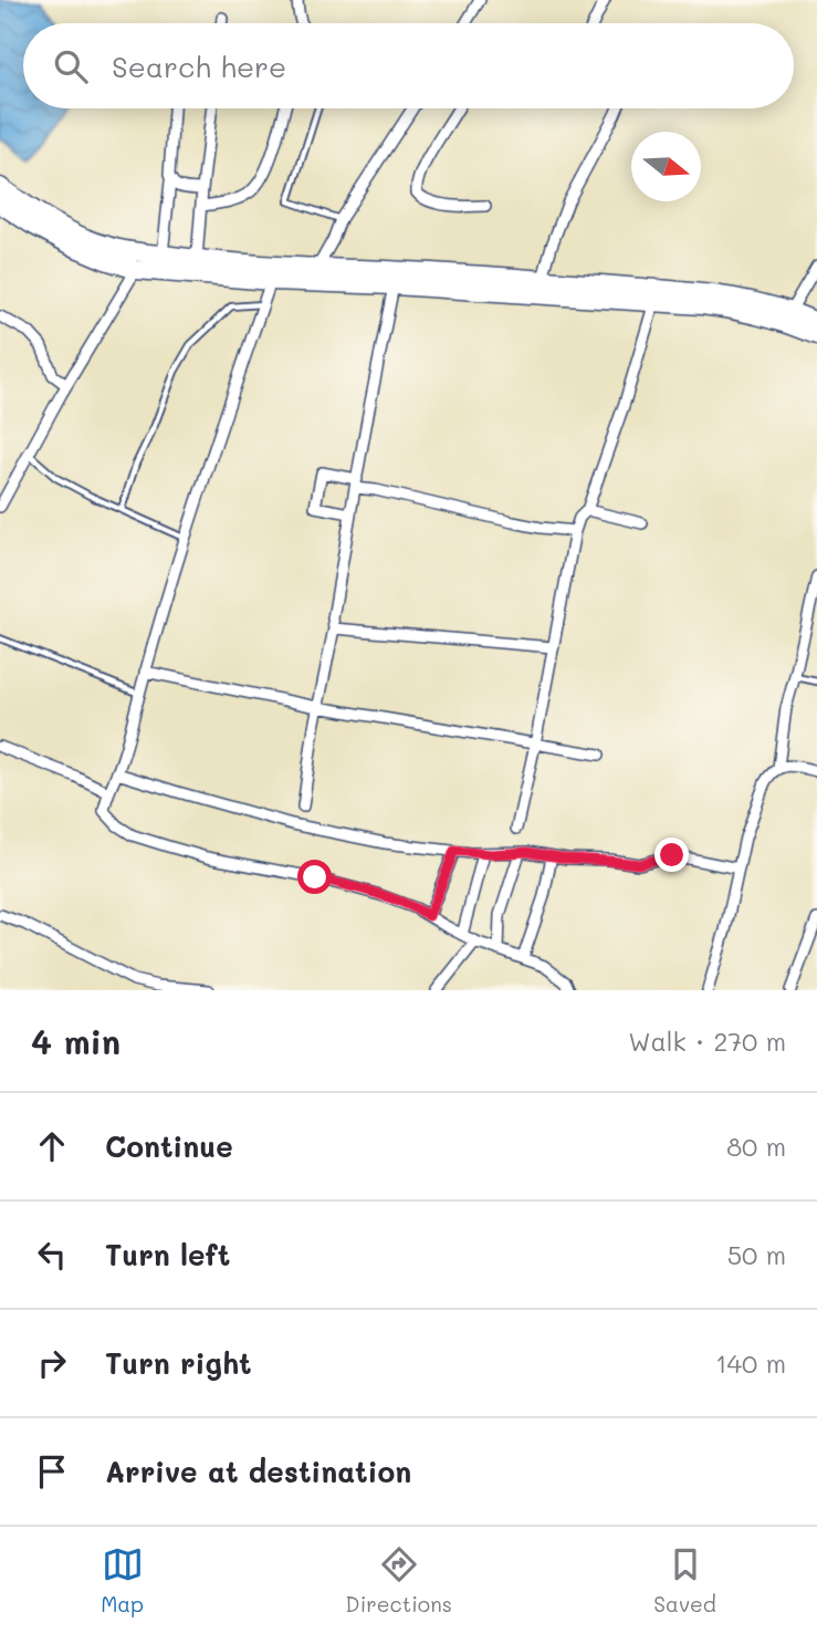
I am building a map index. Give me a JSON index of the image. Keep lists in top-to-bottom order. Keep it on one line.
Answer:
{"north":"right","page":{"search":"Search here","heading":["4 min","Walk · 270 m"],"list":[["Continue","80 m"],["Turn left","50 m"],["Turn right","140 m"],"Arrive at destination"],"nav":["Map","Directions","Saved"]}}
